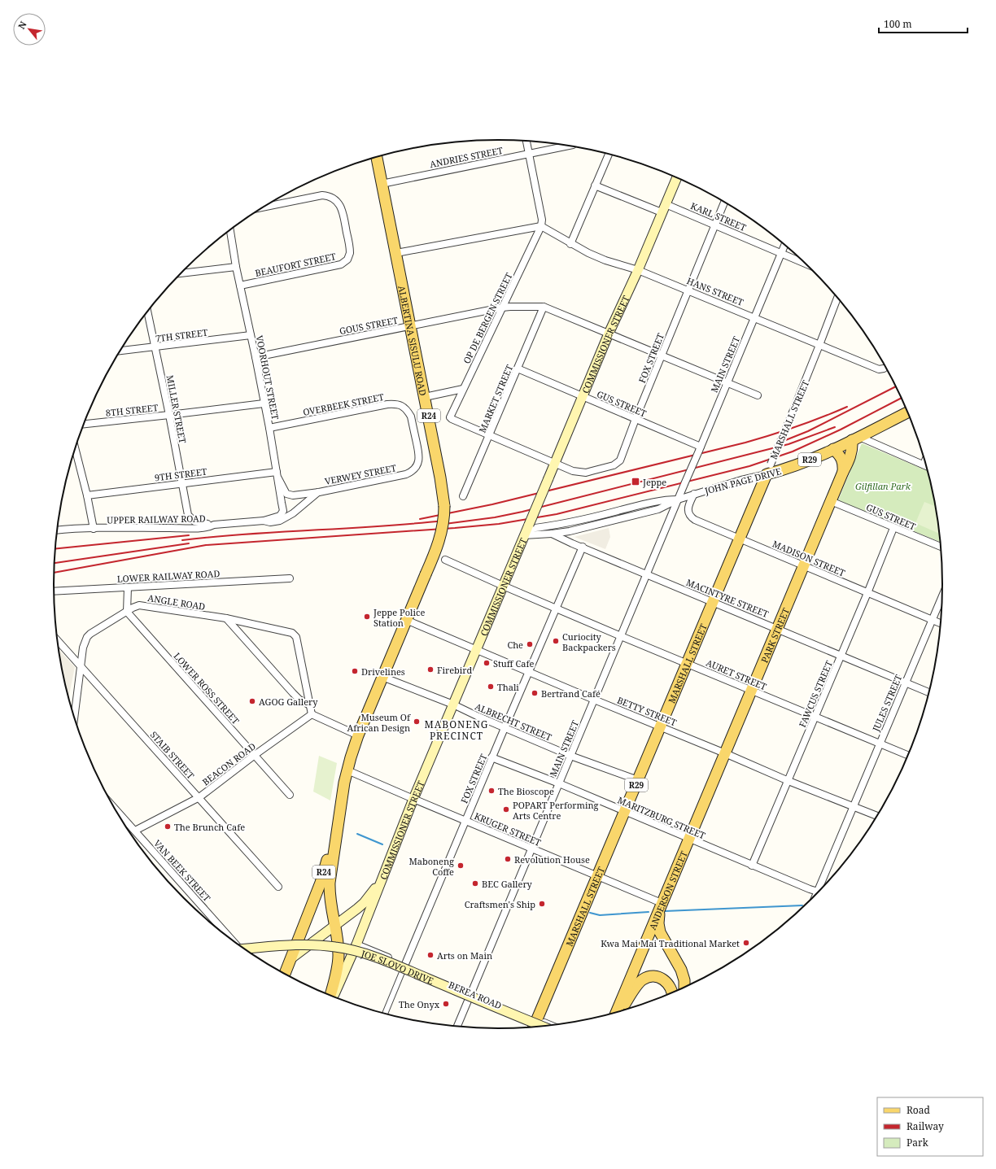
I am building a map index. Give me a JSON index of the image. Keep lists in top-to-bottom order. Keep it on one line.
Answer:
{"streets":{"main road":["ALBERTINA SISULU ROAD","COMMISSIONER STREET","R24","MARSHALL STREET","R29","JOHN PAGE DRIVE","PARK STREET","ANDERSON STREET","JOE SLOVO DRIVE"],"street":["ANDRIES STREET","KARL STREET","BEAUFORT STREET","HANS STREET","OP DE BERGEN STREET","GOUS STREET","7TH STREET","FOX STREET","MAIN STREET","VOORHOUT STREET","MARKET STREET","GUS STREET","OVERBEEK STREET","MILLER STREET","8TH STREET","9TH STREET","VERWEY STREET","UPPER RAILWAY ROAD","MADISON STREET","LOWER RAILWAY ROAD","MACINTYRE STREET","ANGLE ROAD","AURET STREET","LOWER ROSS STREET","FAWCUS STREET","JULES STREET","BETTY STREET","ALBRECHT STREET","STAIB STREET","BEACON ROAD","MARITZBURG STREET","KRUGER STREET","VAN BEEK STREET","BEREA ROAD"]},"crossings":[["ANDRIES STREET","ALBERTINA SISULU ROAD"],["KARL STREET","COMMISSIONER STREET"],["KARL STREET","FOX STREET"],["KARL STREET","MAIN STREET"],["BEAUFORT STREET","VOORHOUT STREET"],["HANS STREET","OP DE BERGEN STREET"],["HANS STREET","COMMISSIONER STREET"],["HANS STREET","FOX STREET"],["HANS STREET","MAIN STREET"],["HANS STREET","MARSHALL STREET"],["OP DE BERGEN STREET","GOUS STREET"],["OP DE BERGEN STREET","MARKET STREET"],["GOUS STREET","ALBERTINA SISULU ROAD"],["GOUS STREET","VOORHOUT STREET"],["GOUS STREET","MARKET STREET"],["7TH STREET","VOORHOUT STREET"],["7TH STREET","MILLER STREET"],["ALBERTINA SISULU ROAD","BETTY STREET"],["ALBERTINA SISULU ROAD","ALBRECHT STREET"],["ALBERTINA SISULU ROAD","KRUGER STREET"],["COMMISSIONER STREET","FOX STREET"],["COMMISSIONER STREET","GUS STREET"],["COMMISSIONER STREET","JOHN PAGE DRIVE"],["COMMISSIONER STREET","AURET STREET"],["COMMISSIONER STREET","BETTY STREET"],["COMMISSIONER STREET","ALBRECHT STREET"],["COMMISSIONER STREET","KRUGER STREET"],["COMMISSIONER STREET","BEREA ROAD"],["FOX STREET","GUS STREET"],["FOX STREET","MACINTYRE STREET"],["FOX STREET","AURET STREET"],["FOX STREET","BETTY STREET"],["FOX STREET","ALBRECHT STREET"],["FOX STREET","MARITZBURG STREET"],["FOX STREET","KRUGER STREET"],["FOX STREET","BEREA ROAD"],["MAIN STREET","GUS STREET"],["MAIN STREET","JOHN PAGE DRIVE"],["MAIN STREET","MACINTYRE STREET"],["MAIN STREET","AURET STREET"],["MAIN STREET","BETTY STREET"],["MAIN STREET","ALBRECHT STREET"],["MAIN STREET","MARITZBURG STREET"],["MAIN STREET","KRUGER STREET"],["MAIN STREET","BEREA ROAD"],["VOORHOUT STREET","OVERBEEK STREET"],["VOORHOUT STREET","8TH STREET"],["VOORHOUT STREET","9TH STREET"],["VOORHOUT STREET","VERWEY STREET"],["VOORHOUT STREET","UPPER RAILWAY ROAD"],["MARKET STREET","GUS STREET"],["GUS STREET","PARK STREET"],["GUS STREET","FAWCUS STREET"],["OVERBEEK STREET","VERWEY STREET"],["MILLER STREET","8TH STREET"],["MILLER STREET","9TH STREET"],["MILLER STREET","UPPER RAILWAY ROAD"],["MARSHALL STREET","JOHN PAGE DRIVE"],["MARSHALL STREET","MADISON STREET"],["MARSHALL STREET","MACINTYRE STREET"],["MARSHALL STREET","AURET STREET"],["MARSHALL STREET","BETTY STREET"],["MARSHALL STREET","ALBRECHT STREET"],["MARSHALL STREET","MARITZBURG STREET"],["MARSHALL STREET","KRUGER STREET"],["MARSHALL STREET","BEREA ROAD"],["R29","JOHN PAGE DRIVE"],["R29","PARK STREET"],["9TH STREET","VERWEY STREET"],["VERWEY STREET","UPPER RAILWAY ROAD"],["JOHN PAGE DRIVE","MADISON STREET"],["JOHN PAGE DRIVE","MACINTYRE STREET"],["JOHN PAGE DRIVE","PARK STREET"],["MADISON STREET","PARK STREET"],["MADISON STREET","FAWCUS STREET"],["MADISON STREET","JULES STREET"],["MACINTYRE STREET","PARK STREET"],["MACINTYRE STREET","FAWCUS STREET"],["MACINTYRE STREET","JULES STREET"],["ANGLE ROAD","LOWER ROSS STREET"],["ANGLE ROAD","STAIB STREET"],["PARK STREET","AURET STREET"],["PARK STREET","BETTY STREET"],["PARK STREET","ANDERSON STREET"],["AURET STREET","FAWCUS STREET"],["AURET STREET","JULES STREET"],["LOWER ROSS STREET","BEACON ROAD"],["FAWCUS STREET","BETTY STREET"],["FAWCUS STREET","MARITZBURG STREET"],["JULES STREET","BETTY STREET"],["STAIB STREET","BEACON ROAD"],["BEACON ROAD","VAN BEEK STREET"],["MARITZBURG STREET","ANDERSON STREET"],["KRUGER STREET","ANDERSON STREET"]],"districts":["MABONENG PRECINCT"],"parks":["Gilfillan Park"],"places":{"transit":["Jeppe"],"other":["Jeppe Police Station","Curiocity Backpackers","Che","Stuff Cafe","Firebird","Drivelines","Thali","Bertrand Café","AGOG Gallery","Museum Of African Design","The Bioscope","POPART Performing Arts Centre","The Brunch Cafe","Revolution House","Maboneng Coffe","BEC Gallery","Craftsmen's Ship","Kwa Mai Mai Traditional Market","Arts on Main","The Onyx"]},"legend":["Road","Railway","Park"],"scale_bar":"100 m","north":"top left"}
